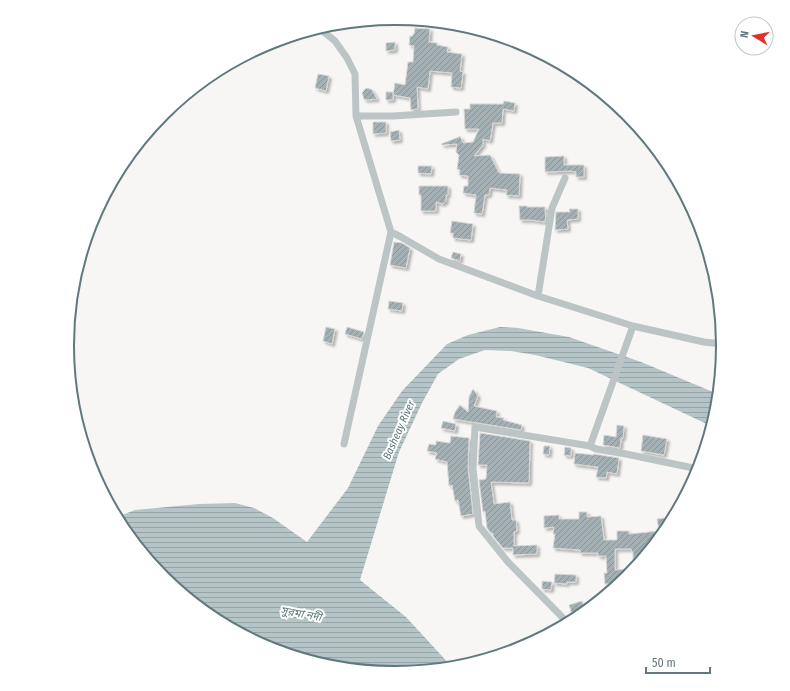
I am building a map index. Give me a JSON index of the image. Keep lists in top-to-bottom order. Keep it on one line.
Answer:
{"water":["Basheay River","সুরমা নদী"],"scale_bar":"50 m","north":"left"}
